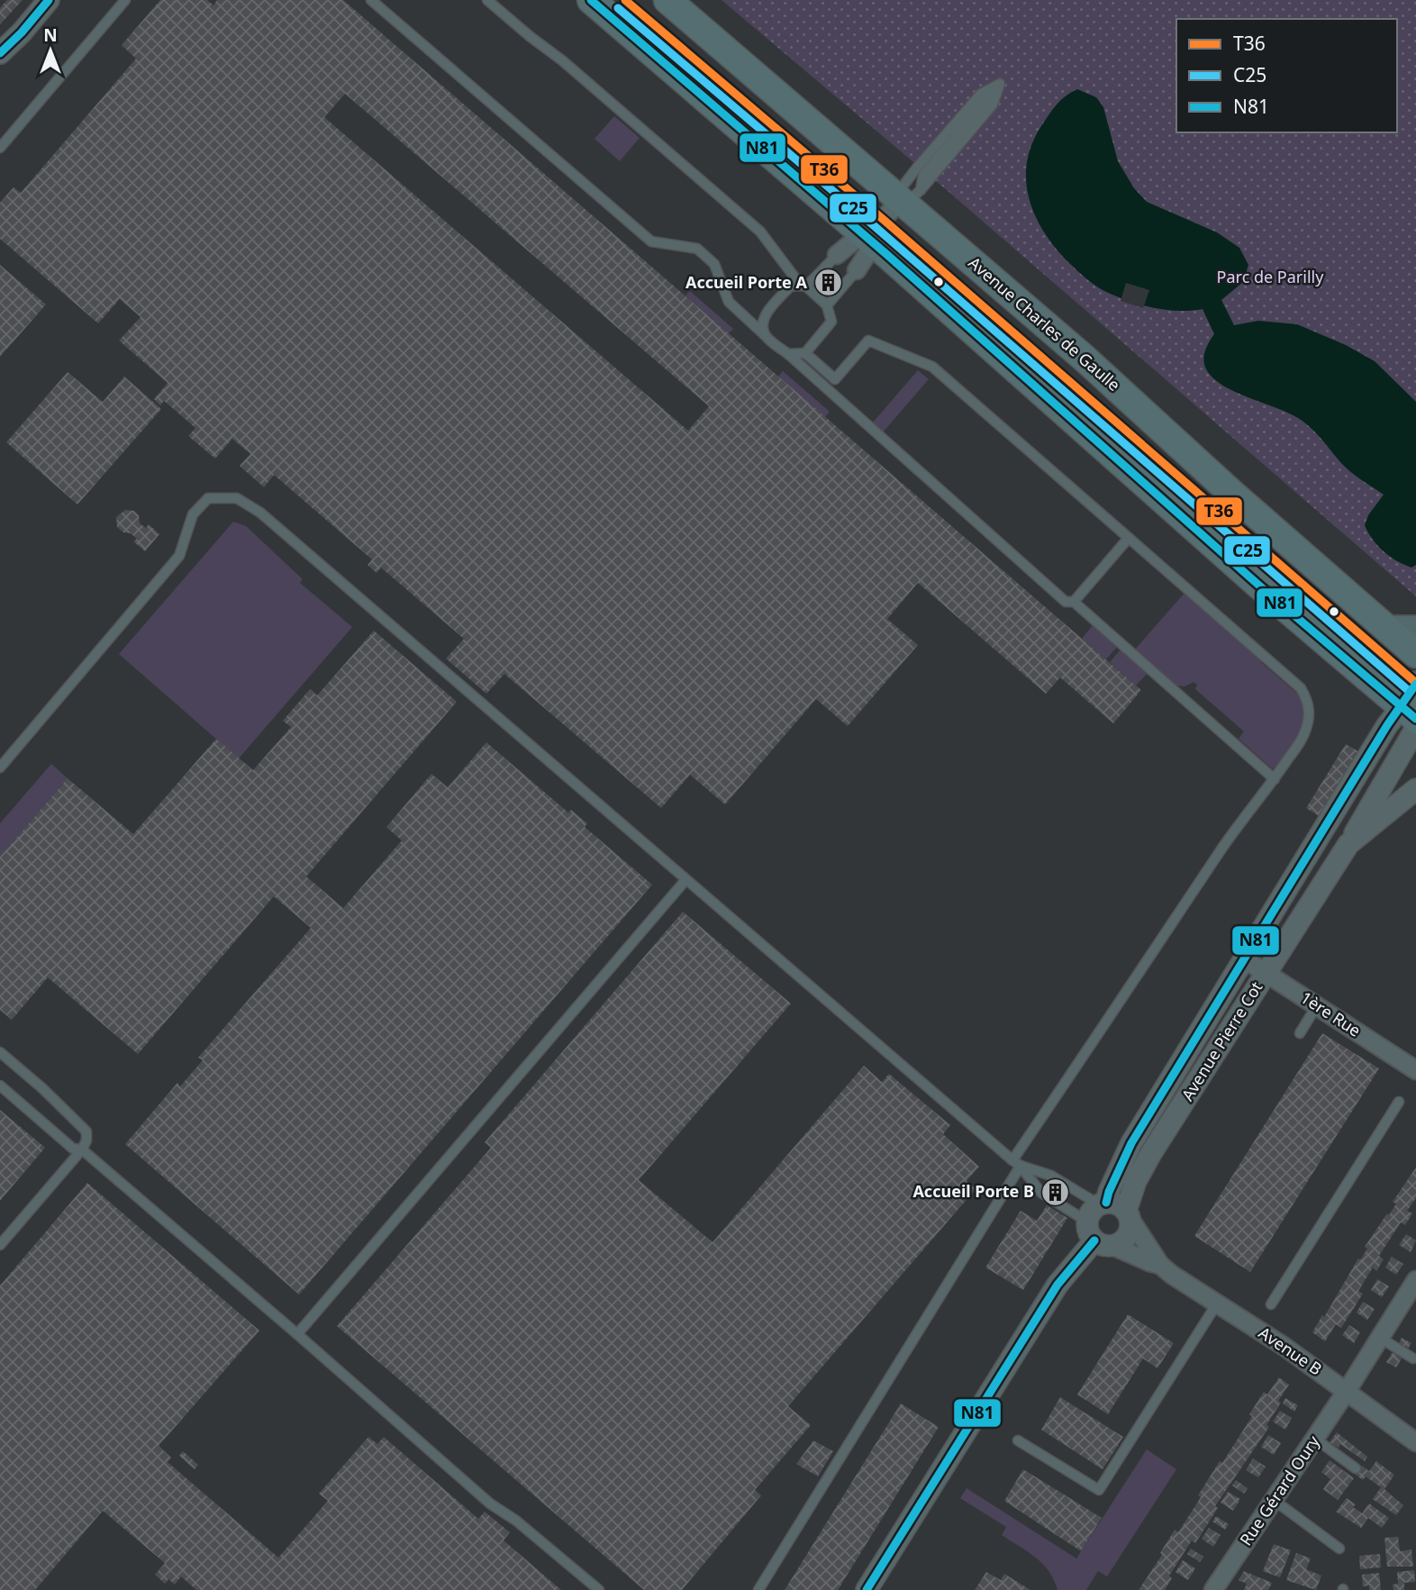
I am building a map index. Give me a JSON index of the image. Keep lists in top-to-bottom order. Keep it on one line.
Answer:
{"streets":{"main road":["Avenue Charles de Gaulle"],"street":["1ère Rue","Avenue Pierre Cot","Avenue B","Rue Gérard Oury"]},"crossings":[["Avenue Charles de Gaulle","Avenue Pierre Cot"],["1ère Rue","Avenue Pierre Cot"],["Avenue Pierre Cot","Avenue B"],["Avenue B","Rue Gérard Oury"]],"parks":["Parc de Parilly"],"places":{"building":["Accueil Porte A","Accueil Porte B"]},"lines":["transit line T36","transit line N81","transit line C25"],"legend":["T36","C25","N81"],"north":"top"}
